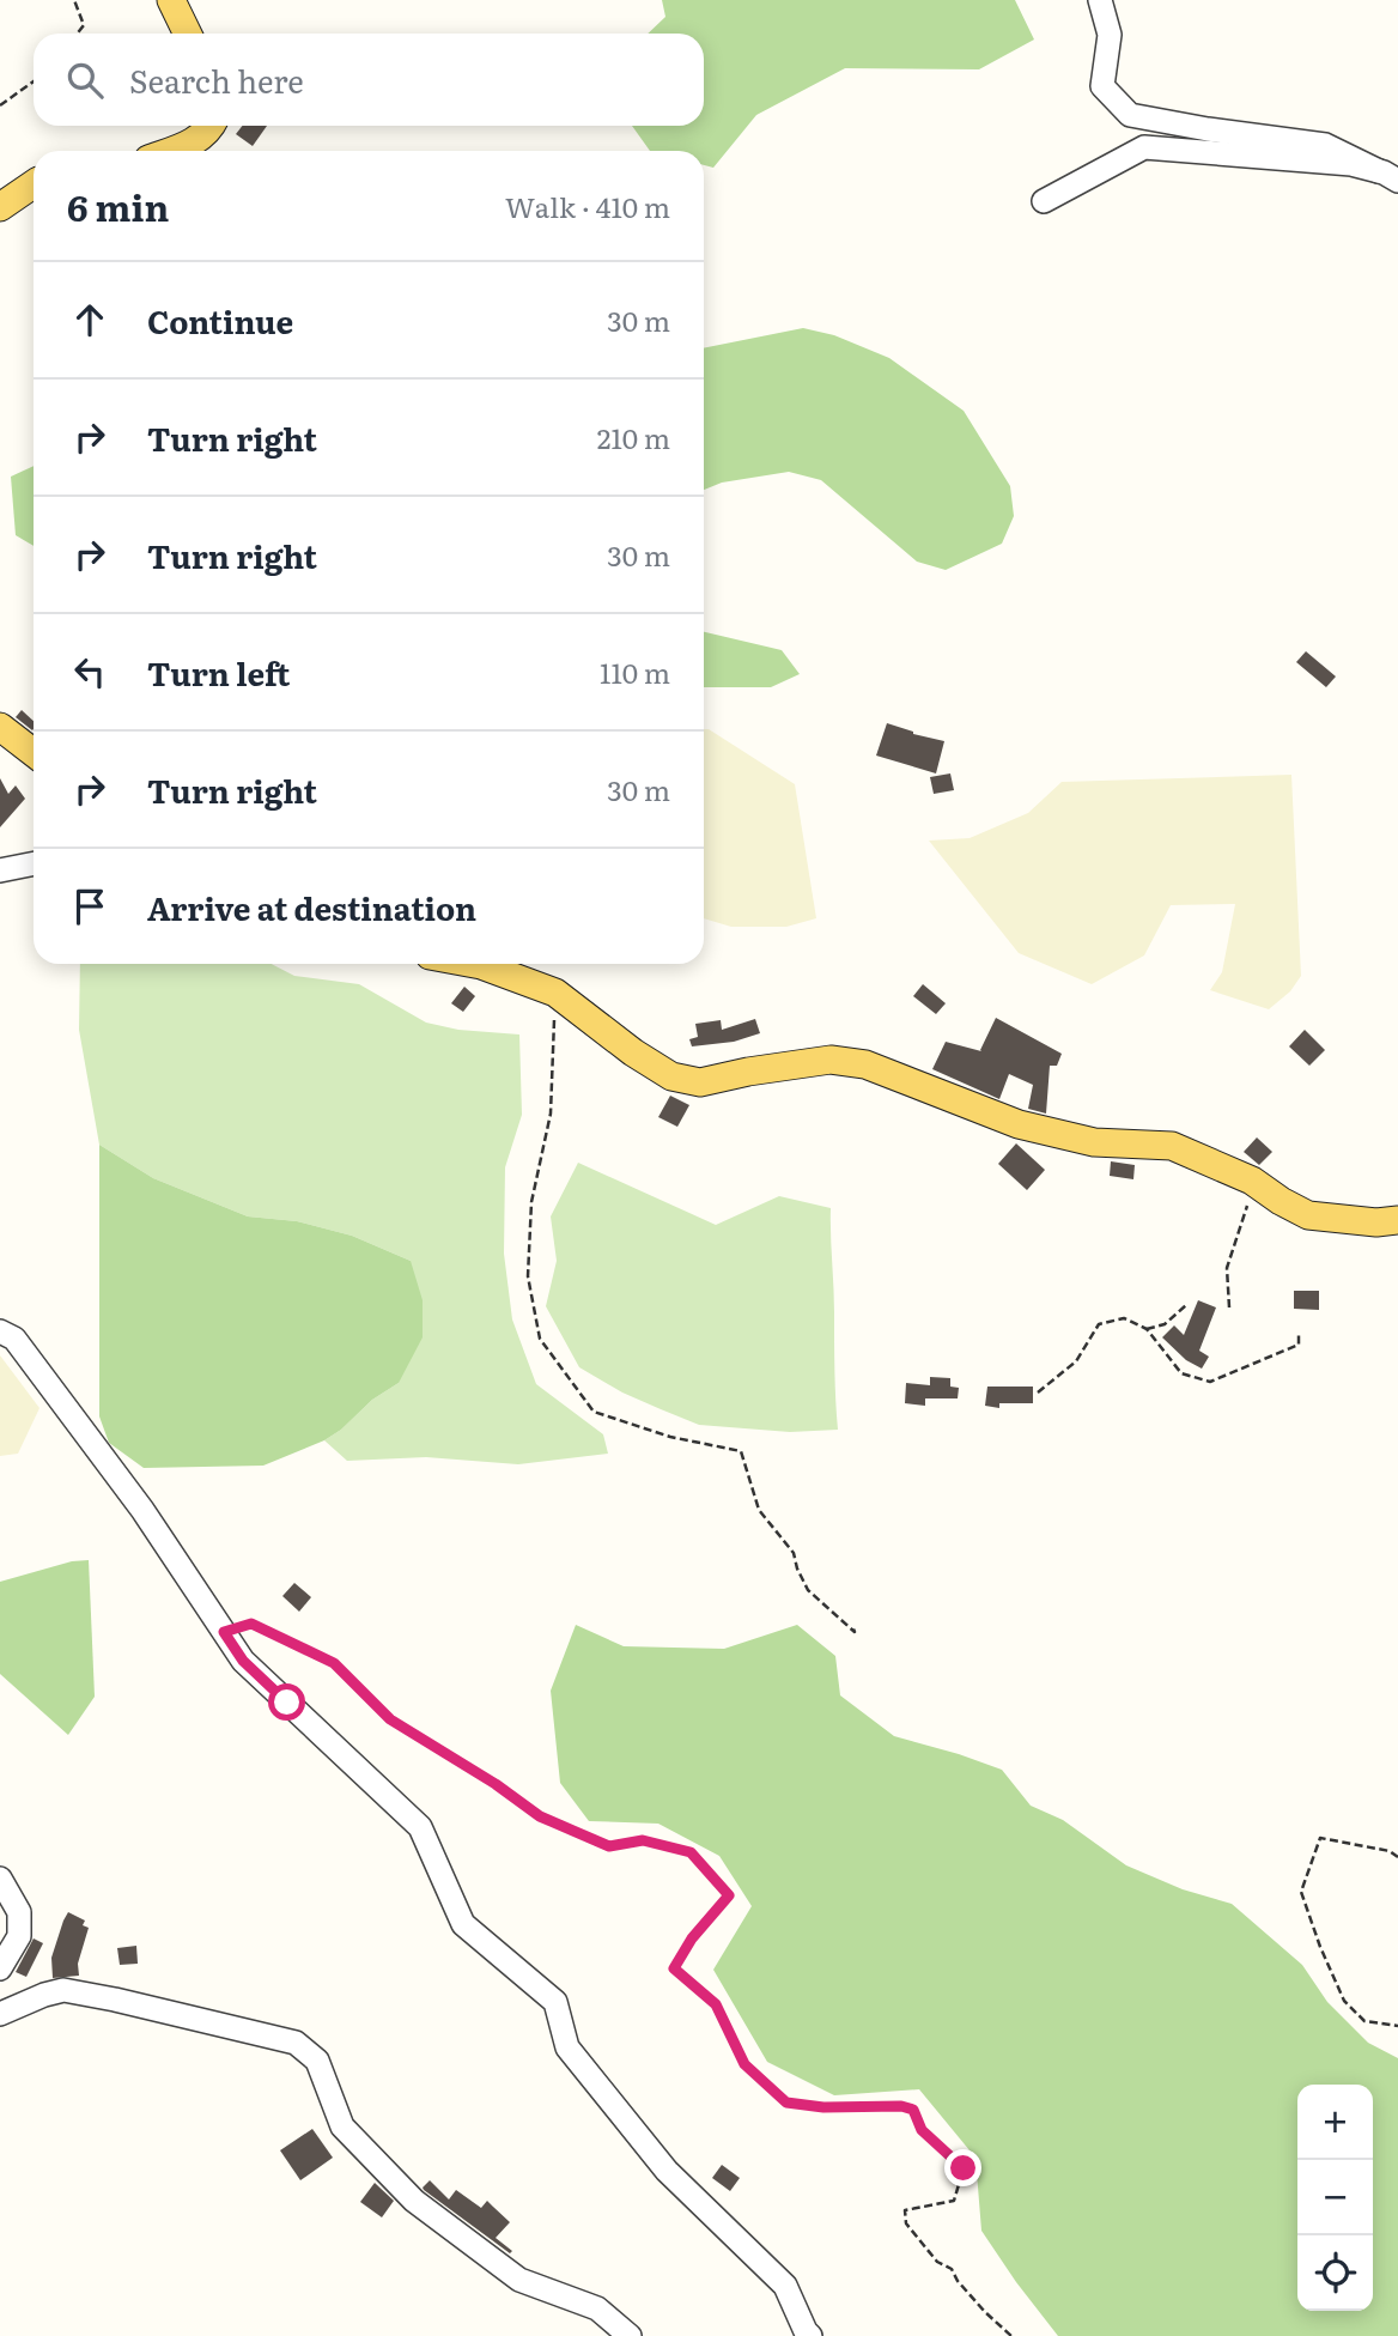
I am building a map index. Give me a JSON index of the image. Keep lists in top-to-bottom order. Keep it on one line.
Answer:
{"page":{"search":"Search here","heading":["6 min","Walk · 410 m"],"list":[["Continue","30 m"],["Turn right","210 m"],["Turn right","30 m"],["Turn left","110 m"],["Turn right","30 m"],"Arrive at destination"],"map_buttons":["+","−"]}}
